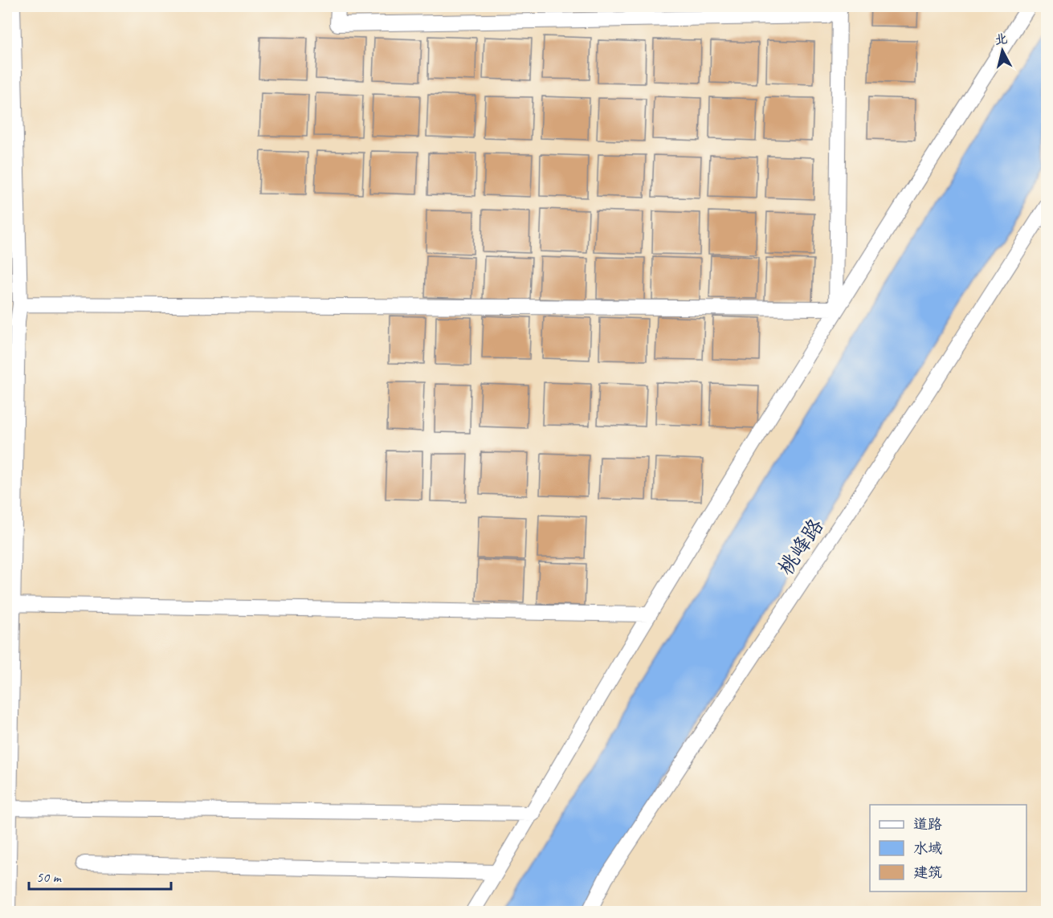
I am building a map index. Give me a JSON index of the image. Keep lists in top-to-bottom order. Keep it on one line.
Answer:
{"streets":{"street":["桃峰路"]},"legend":["道路","水域","建筑"],"scale_bar":"50 m","north":"top"}
